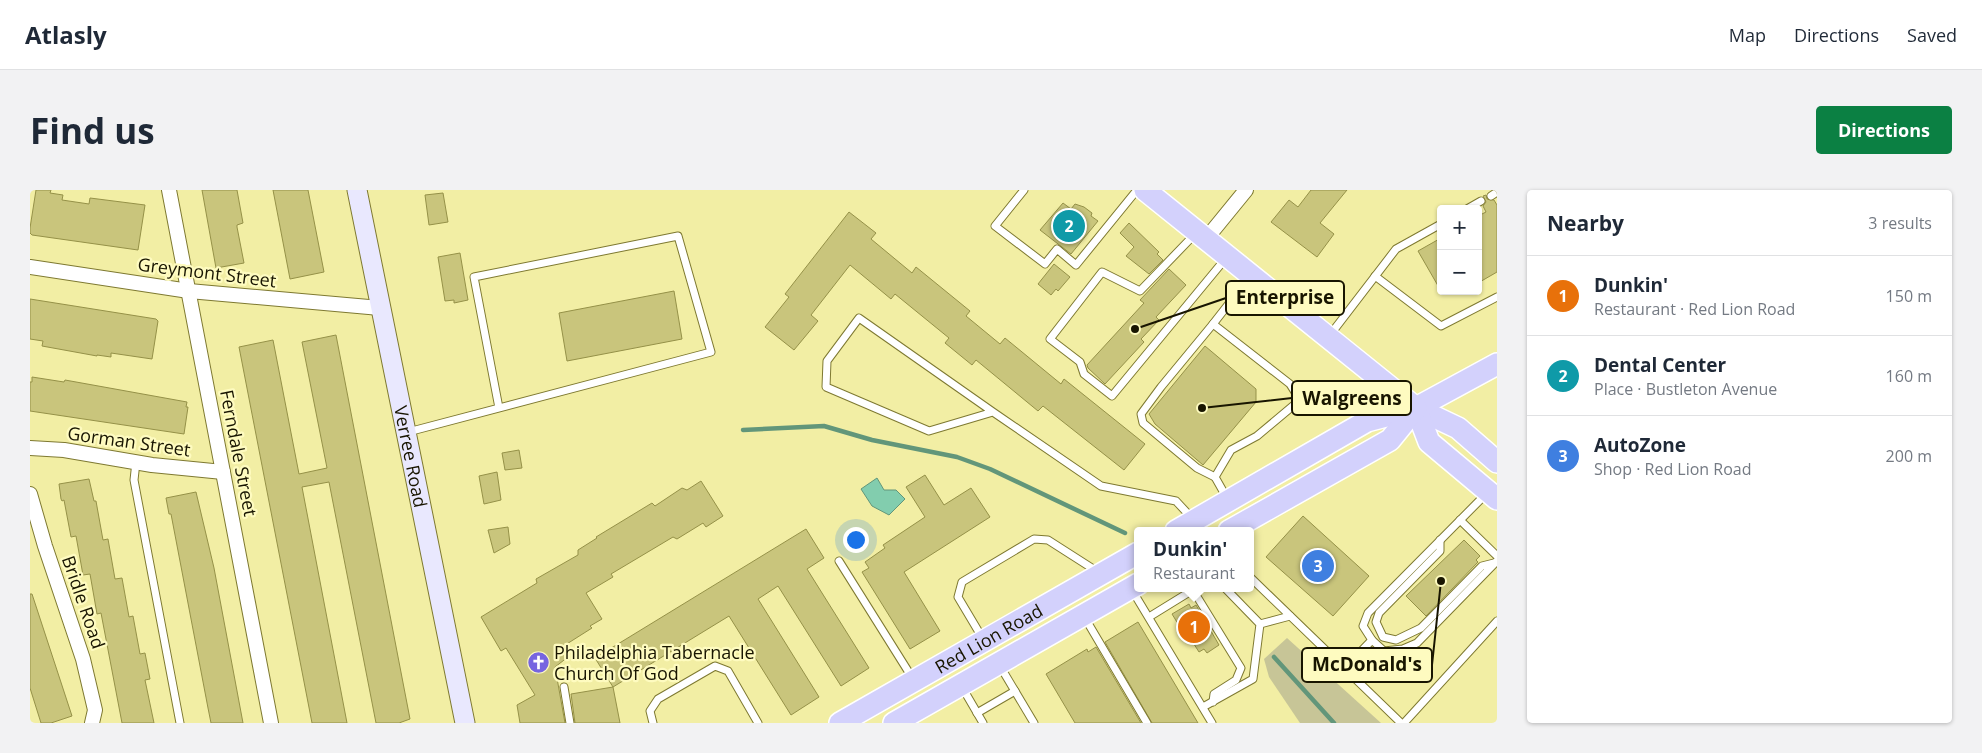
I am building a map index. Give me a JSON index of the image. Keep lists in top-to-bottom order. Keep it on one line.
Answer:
{"streets":{"main road":["Verree Road","Red Lion Road"],"street":["Greymont Street","Gorman Street","Ferndale Street","Bridle Road"]},"crossings":[["Greymont Street","Ferndale Street"],["Greymont Street","Verree Road"],["Gorman Street","Ferndale Street"]],"places":{"other":["Enterprise","Walgreens","McDonald's"],"church":["Philadelphia Tabernacle Church Of God"]},"page":{"header":"Atlasly","nav":["Map","Directions","Saved"],"buttons":"Directions","title":"Find us","heading":["Nearby","3 results"],"map_buttons":["+","−"],"pins":["2","3","1"],"list":[{"mark":"1","name":"Dunkin'","note":"Restaurant · Red Lion Road","value":"150 m"},{"mark":"2","name":"Dental Center","note":"Place · Bustleton Avenue","value":"160 m"},{"mark":"3","name":"AutoZone","note":"Shop · Red Lion Road","value":"200 m"}],"popup":["Dunkin'","Restaurant"]}}
